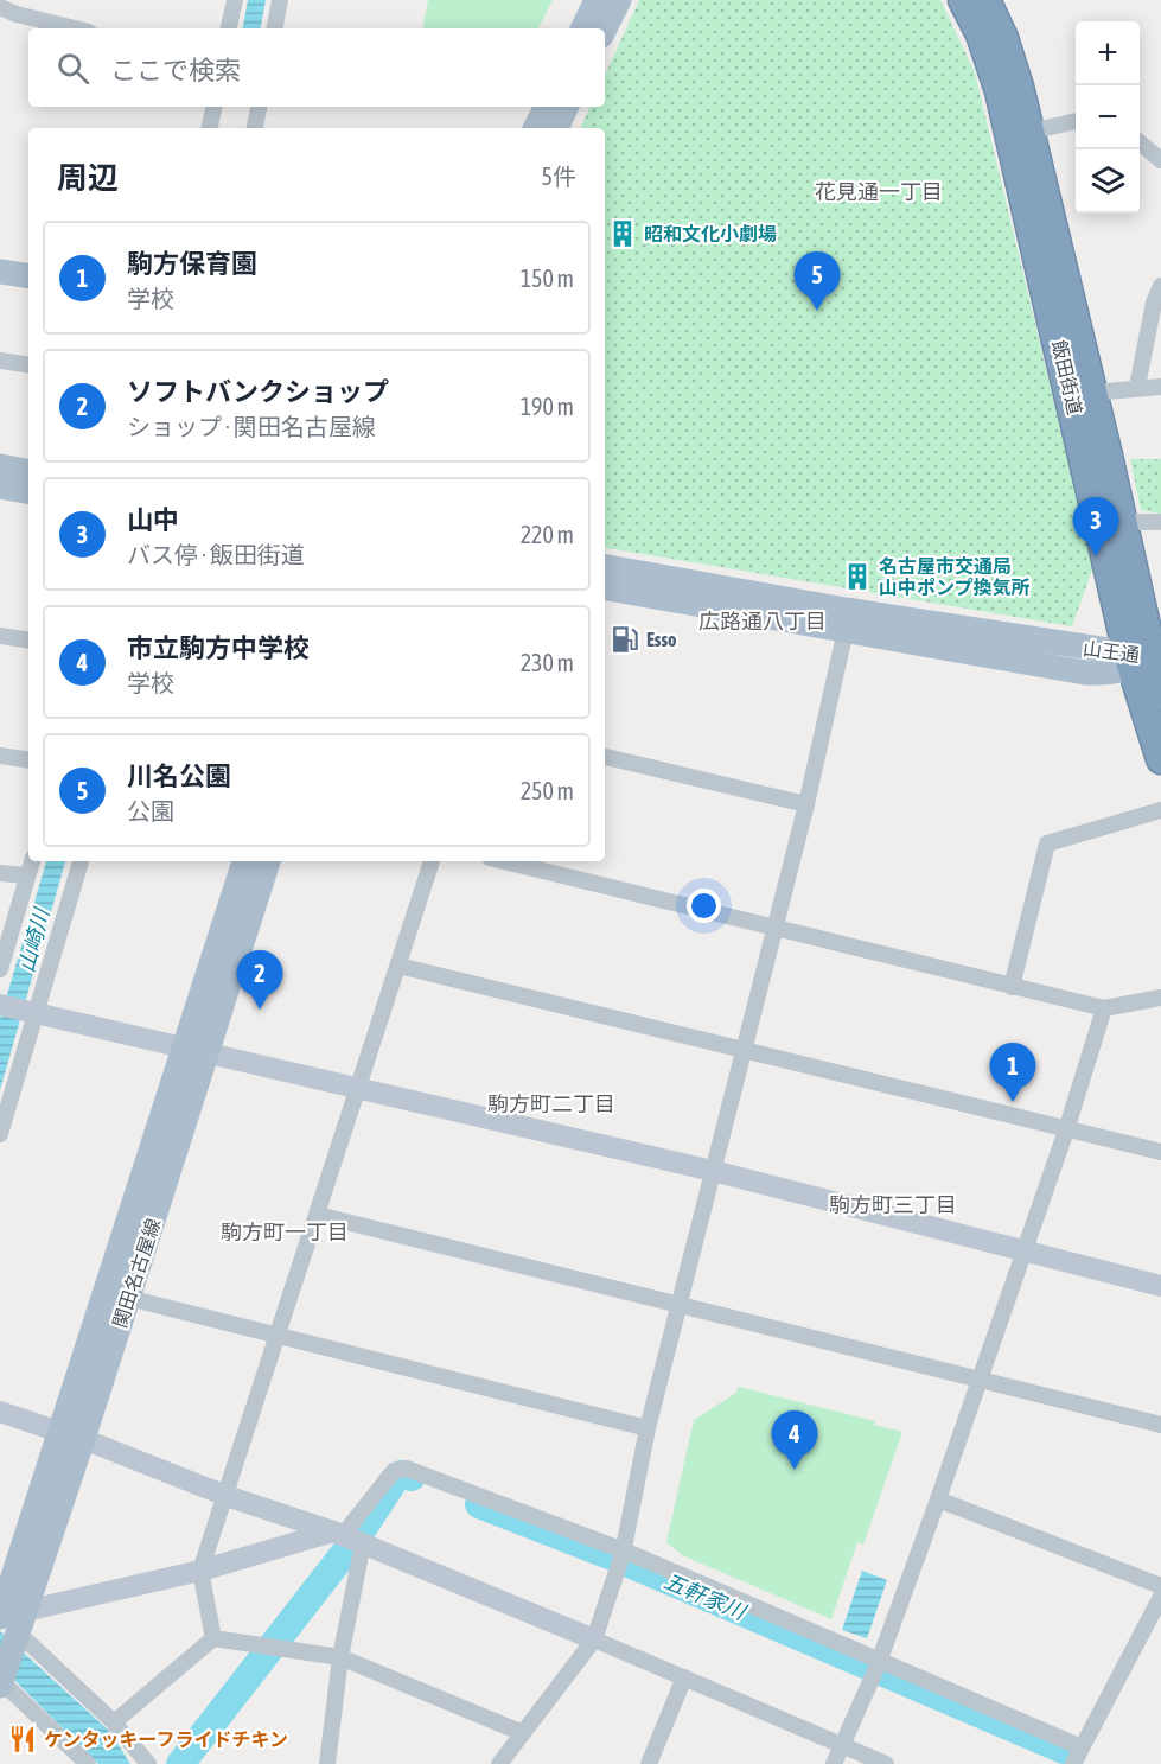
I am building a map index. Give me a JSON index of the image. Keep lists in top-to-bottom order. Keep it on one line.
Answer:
{"streets":{"highway":["飯田街道"],"main road":["山王通","関田名古屋線"]},"crossings":[["飯田街道","山王通"]],"districts":["花見通一丁目","広路通八丁目","駒方町二丁目","駒方町三丁目","駒方町一丁目"],"water":["山崎川","五軒家川"],"places":{"building":["昭和文化小劇場","名古屋市交通局 山中ポンプ換気所"],"fuel station":["Esso"],"restaurant":["ケンタッキーフライドチキン"]},"page":{"map_buttons":["+","−"],"search":"ここで検索","heading":["周辺","5件"],"list":[{"mark":"1","name":"駒方保育園","note":"学校","value":"150 m"},{"mark":"2","name":"ソフトバンクショップ","note":"ショップ · 関田名古屋線","value":"190 m"},{"mark":"3","name":"山中","note":"バス停 · 飯田街道","value":"220 m"},{"mark":"4","name":"市立駒方中学校","note":"学校","value":"230 m"},{"mark":"5","name":"川名公園","note":"公園","value":"250 m"}],"pins":["5","3","2","1","4"]}}
